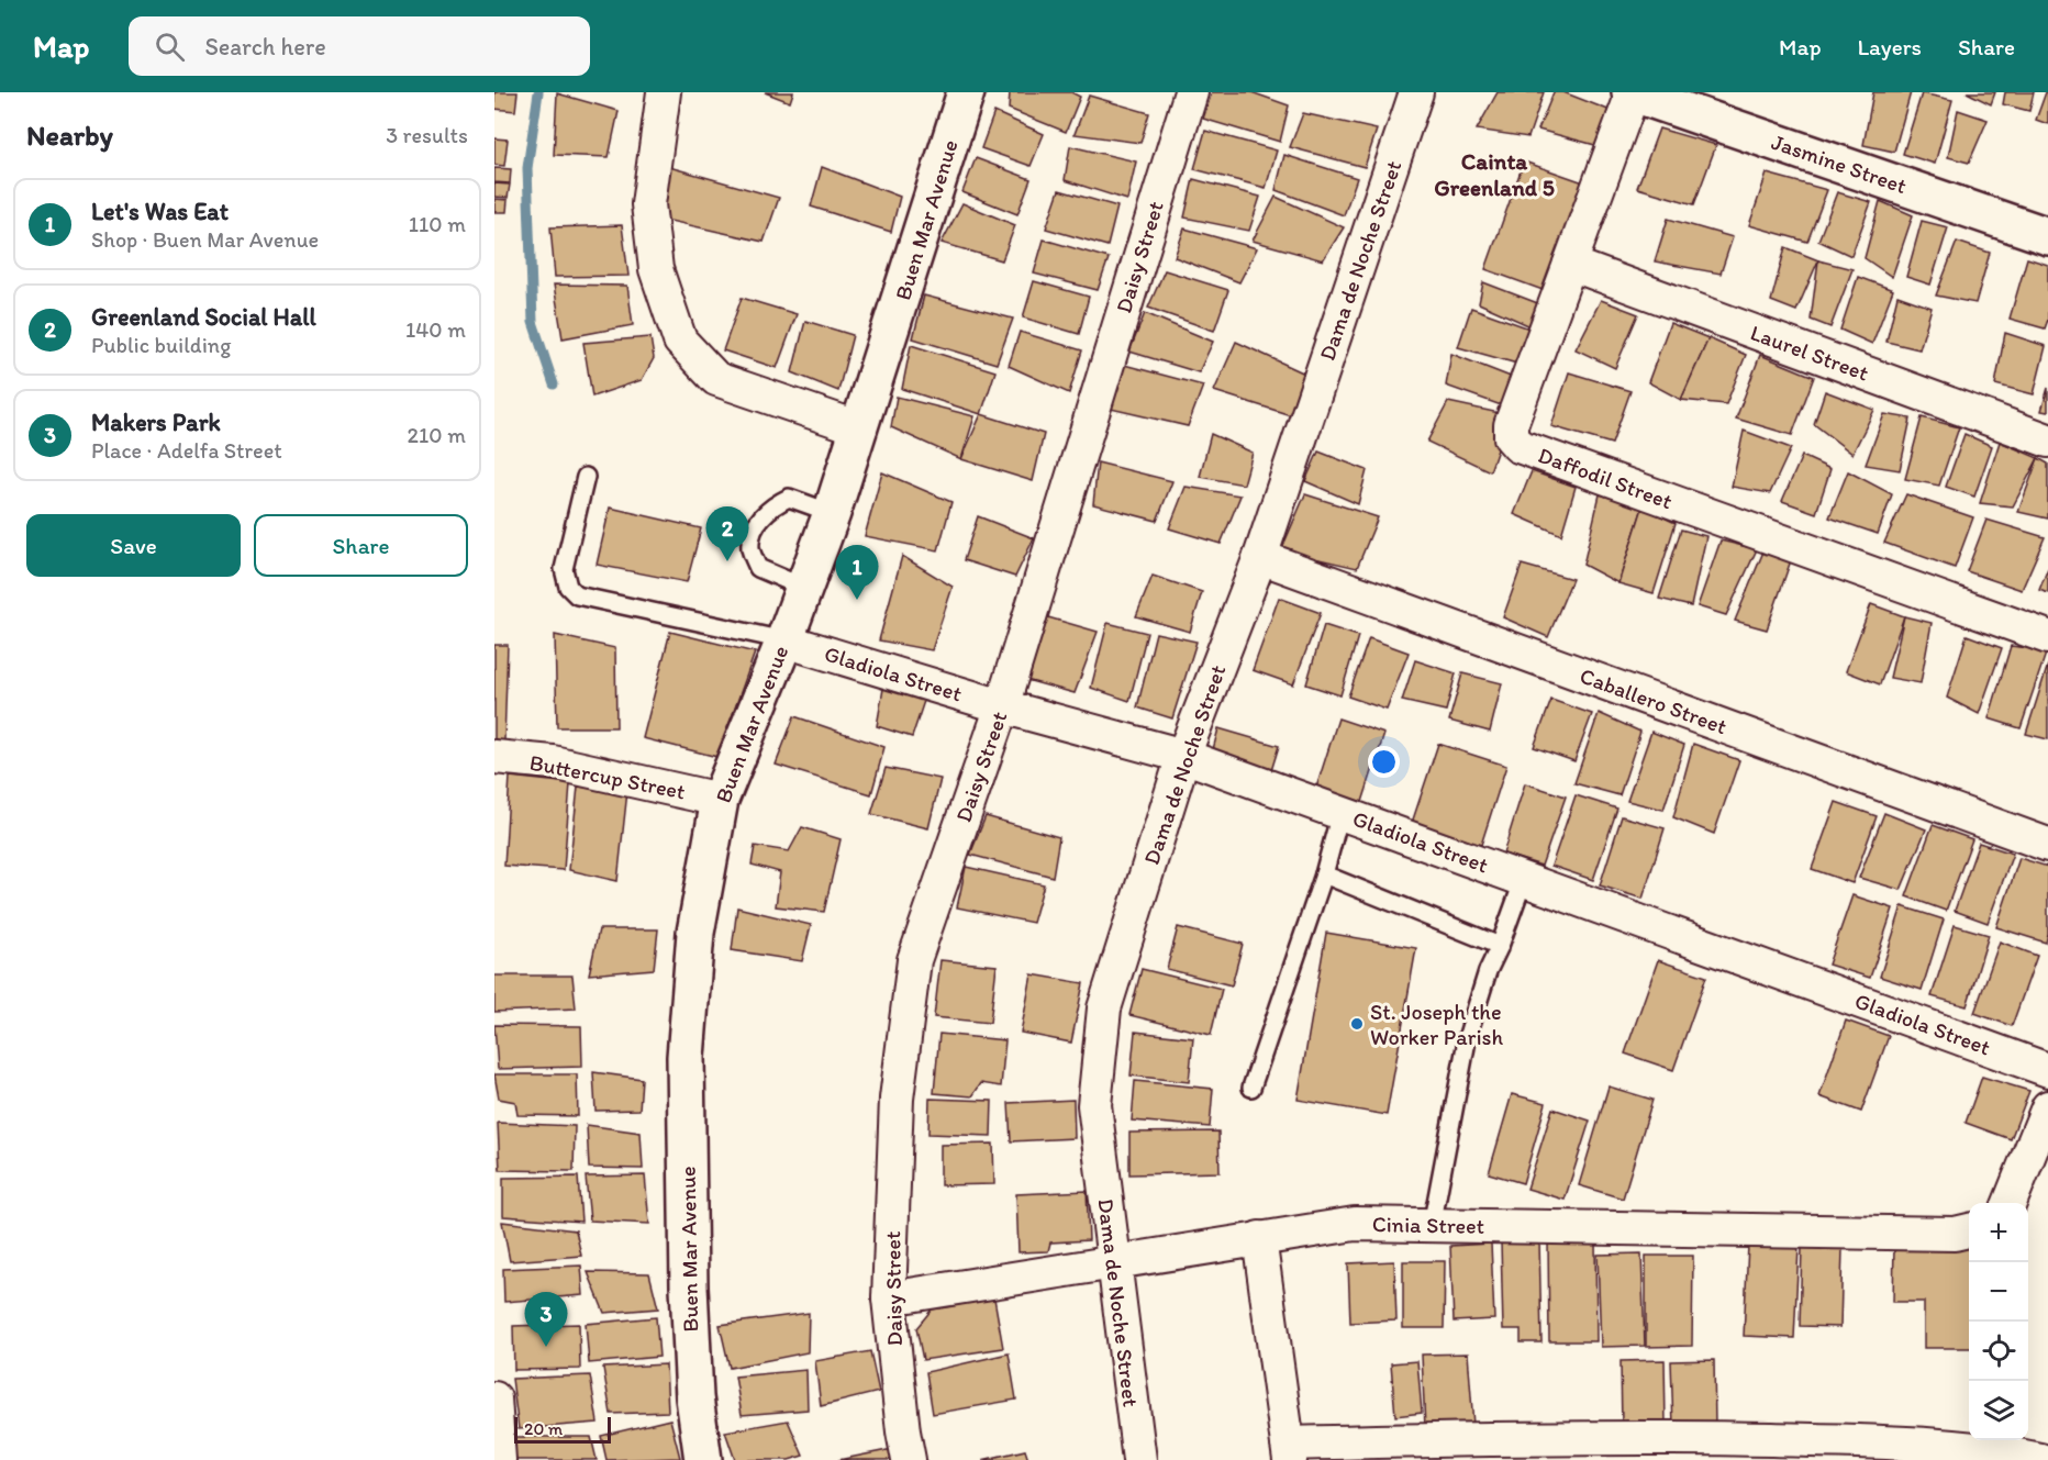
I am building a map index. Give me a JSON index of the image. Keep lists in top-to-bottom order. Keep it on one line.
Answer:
{"streets":{"street":["Jasmine Street","Buen Mar Avenue","Daisy Street","Dama de Noche Street","Laurel Street","Daffodil Street","Gladiola Street","Caballero Street","Buttercup Street","Cinia Street"]},"crossings":[["Jasmine Street","Daffodil Street"],["Buen Mar Avenue","Gladiola Street"],["Buen Mar Avenue","Buttercup Street"],["Daisy Street","Gladiola Street"],["Daisy Street","Cinia Street"],["Dama de Noche Street","Gladiola Street"],["Dama de Noche Street","Caballero Street"],["Dama de Noche Street","Cinia Street"],["Laurel Street","Daffodil Street"]],"districts":["Cainta Greenland 5"],"places":["St. Joseph the Worker Parish"],"scale_bar":"20 m","page":{"header":"Map","search":"Search here","nav":["Map","Layers","Share"],"heading":["Nearby","3 results"],"list":[{"mark":"1","name":"Let's Was Eat","note":"Shop · Buen Mar Avenue","value":"110 m"},{"mark":"2","name":"Greenland Social Hall","note":"Public building","value":"140 m"},{"mark":"3","name":"Makers Park","note":"Place · Adelfa Street","value":"210 m"}],"buttons":["Save","Share"],"pins":["2","1","3"],"map_buttons":["+","−"],"scale":"20 m"}}
